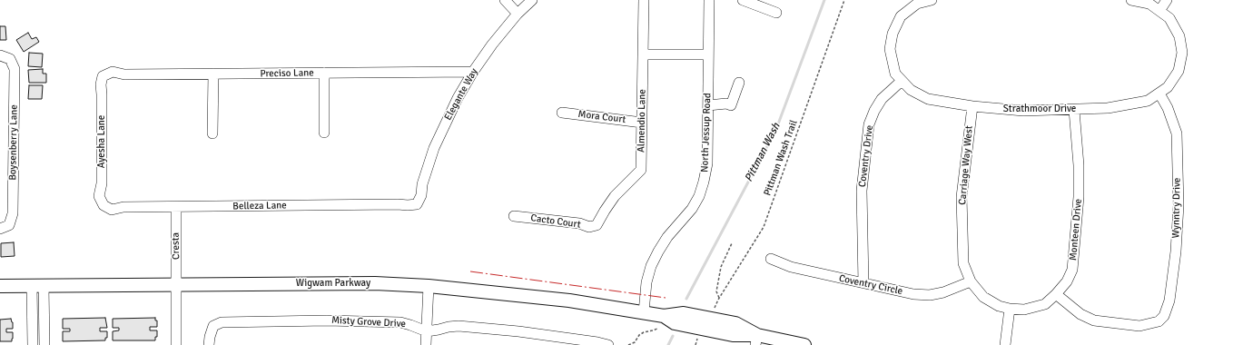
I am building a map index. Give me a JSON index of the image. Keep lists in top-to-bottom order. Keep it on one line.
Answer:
{"streets":{"main road":["Wigwam Parkway"],"street":["Preciso Lane","Elegante Way","Strathmoor Drive","Mora Court","Almendio Lane","North Jessup Road","Ayesha Lane","Boysenberry Lane","Coventry Drive","Carriage Way West","Belleza Lane","Wynntry Drive","Cacto Court","Monteen Drive","Cresta","Coventry Circle","Misty Grove Drive"],"path":["Pittman Wash Trail"]},"crossings":[["Preciso Lane","Elegante Way"],["Preciso Lane","Ayesha Lane"],["Elegante Way","Belleza Lane"],["Strathmoor Drive","Coventry Drive"],["Strathmoor Drive","Carriage Way West"],["Strathmoor Drive","Wynntry Drive"],["Strathmoor Drive","Monteen Drive"],["Mora Court","Almendio Lane"],["Almendio Lane","Cacto Court"],["North Jessup Road","Wigwam Parkway"],["Ayesha Lane","Belleza Lane"],["Coventry Drive","Coventry Circle"],["Carriage Way West","Monteen Drive"],["Carriage Way West","Coventry Circle"],["Belleza Lane","Cresta"],["Wynntry Drive","Monteen Drive"],["Cresta","Wigwam Parkway"]],"water":["Pittman Wash"]}
